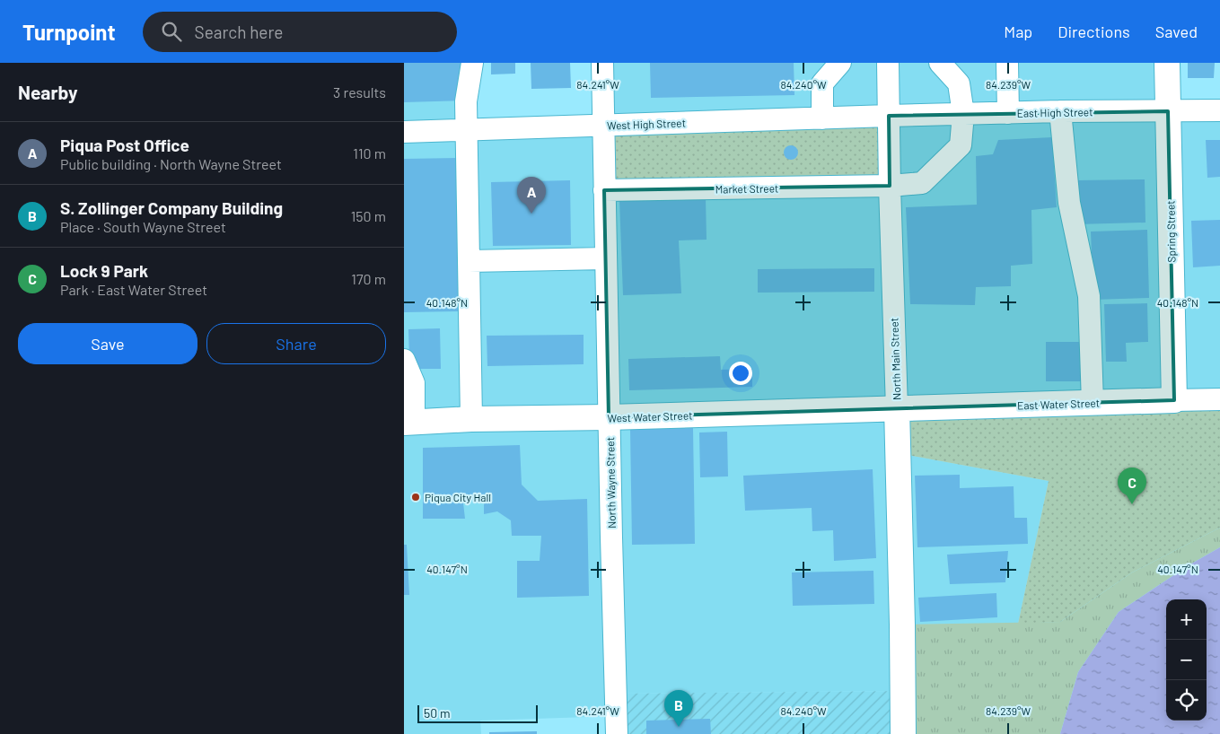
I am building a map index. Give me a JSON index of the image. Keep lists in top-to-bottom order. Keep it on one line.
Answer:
{"streets":{"main road":["Spring Street","North Main Street","East Water Street","West Water Street"],"street":["East High Street","West High Street","Market Street","North Wayne Street"]},"crossings":[["East High Street","West High Street"],["East High Street","Market Street"],["East High Street","Spring Street"],["East High Street","North Main Street"],["West High Street","North Main Street"],["West High Street","North Wayne Street"],["Market Street","North Main Street"],["Market Street","North Wayne Street"],["Spring Street","East Water Street"],["North Main Street","East Water Street"],["North Main Street","West Water Street"],["East Water Street","West Water Street"],["West Water Street","North Wayne Street"]],"places":["Piqua City Hall"],"scale_bar":"50 m","page":{"header":"Turnpoint","search":"Search here","nav":["Map","Directions","Saved"],"heading":["Nearby","3 results"],"list":[{"mark":"A","name":"Piqua Post Office","note":"Public building · North Wayne Street","value":"110 m"},{"mark":"B","name":"S. Zollinger Company Building","note":"Place · South Wayne Street","value":"150 m"},{"mark":"C","name":"Lock 9 Park","note":"Park · East Water Street","value":"170 m"}],"pins":["A","C","B"],"buttons":["Save","Share"],"map_buttons":["+","−"],"scale":"50 m"},"coordinates":["84.241°W","84.240°W","84.239°W","40.148°N","40.147°N"]}
